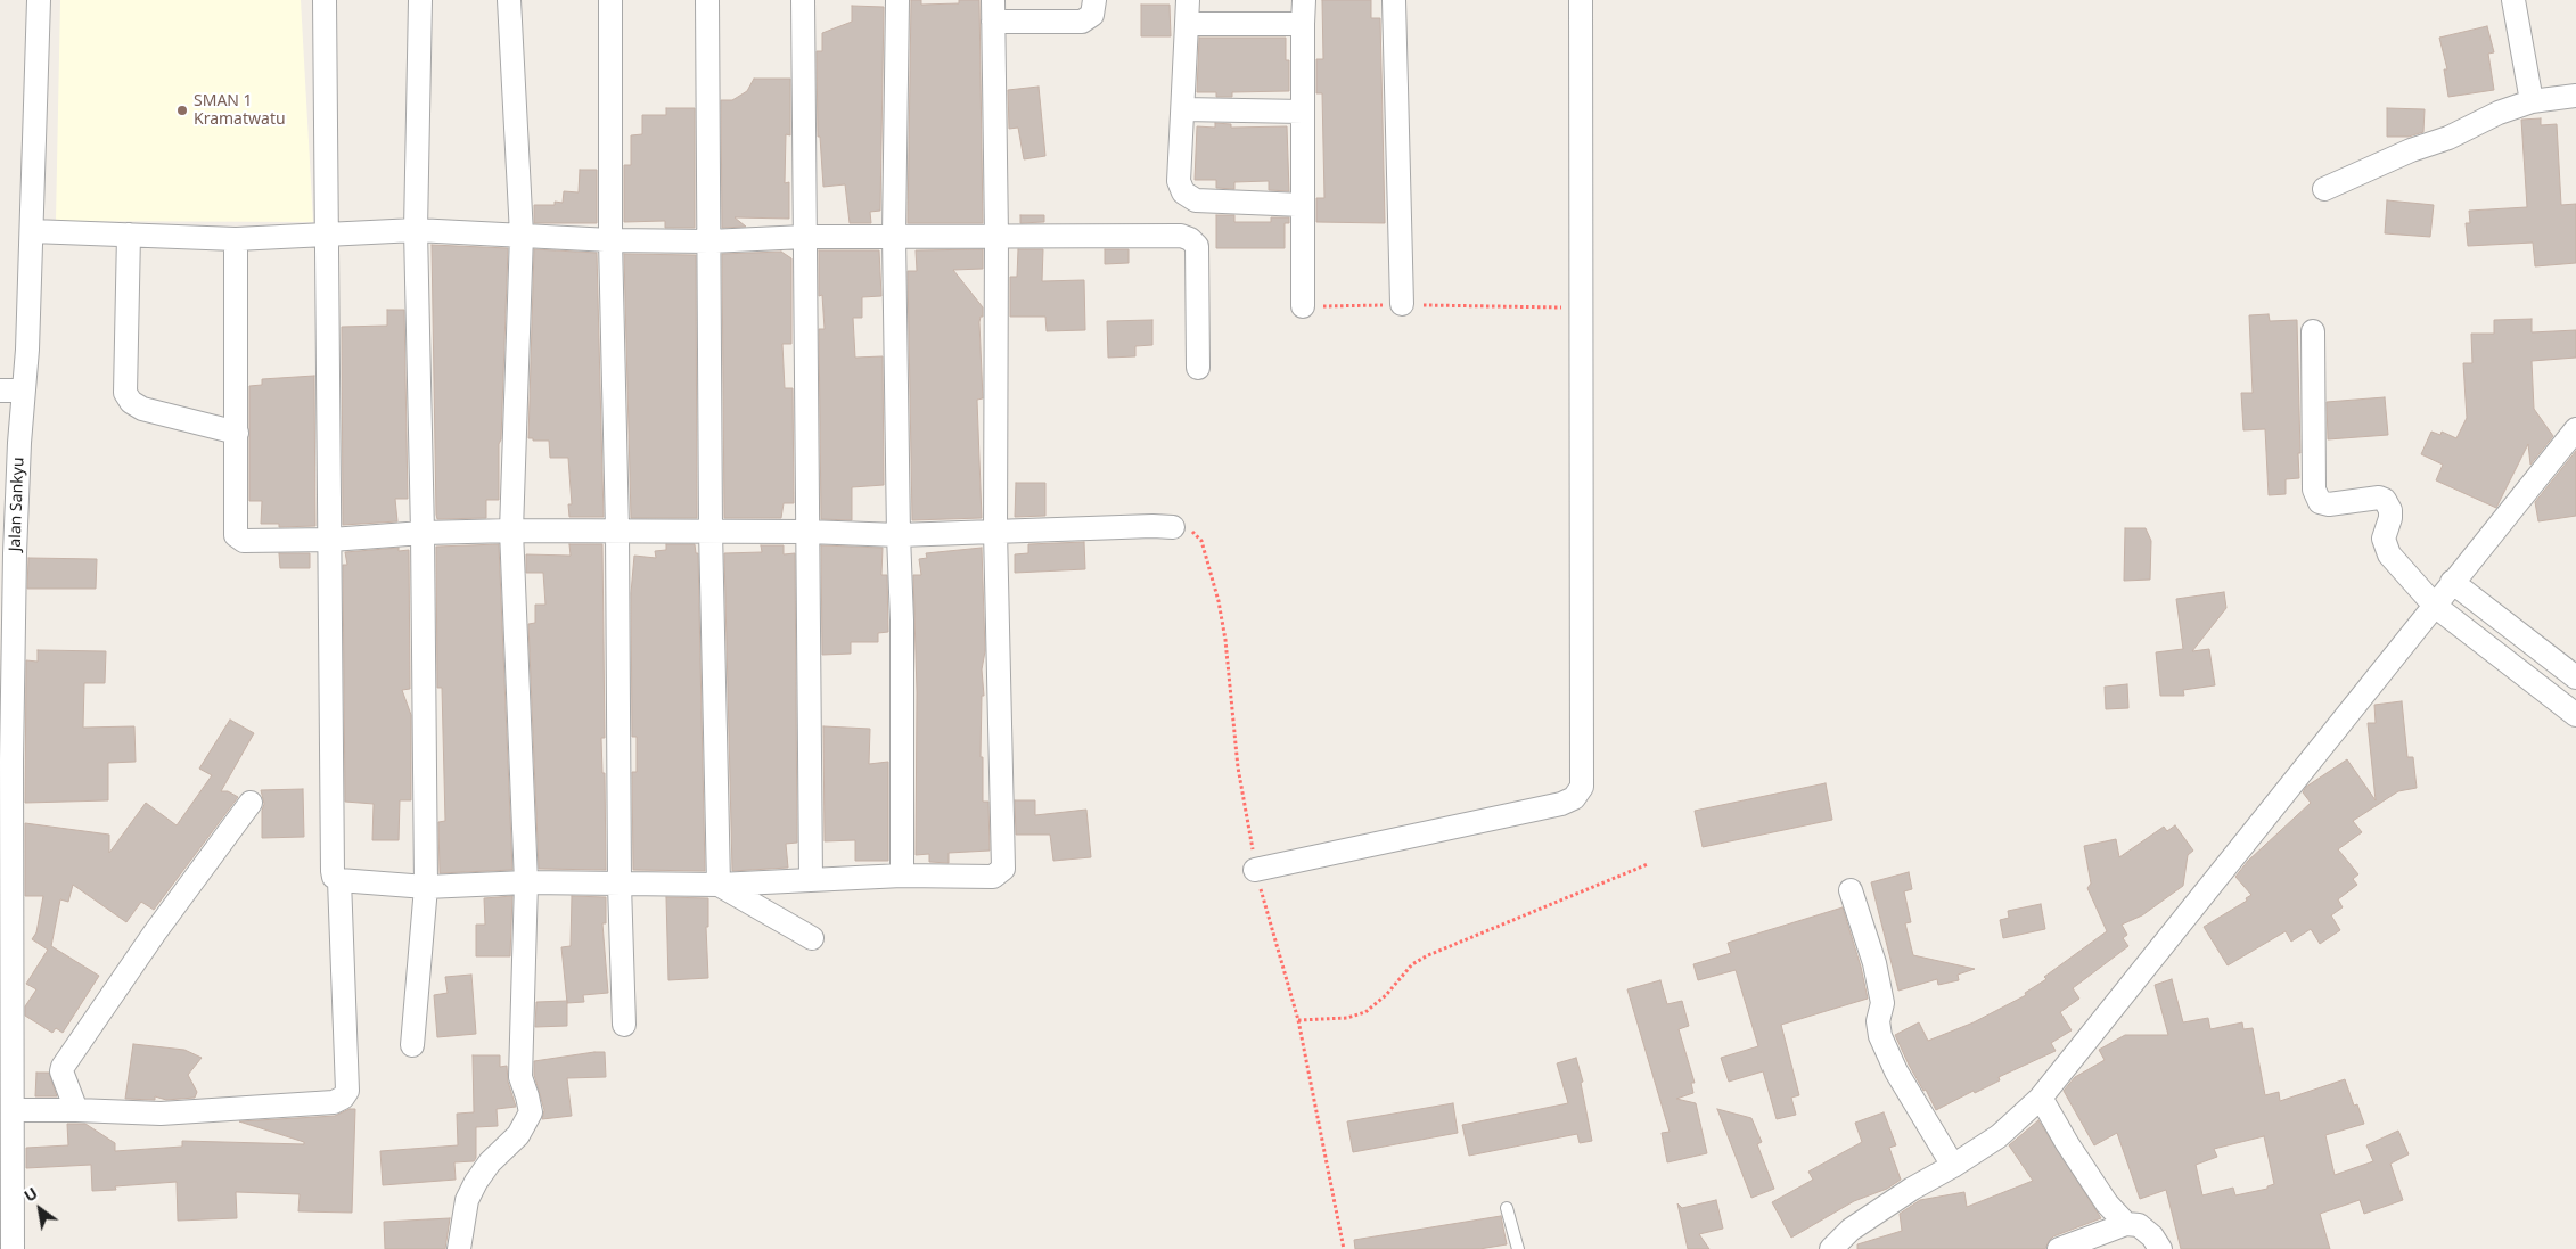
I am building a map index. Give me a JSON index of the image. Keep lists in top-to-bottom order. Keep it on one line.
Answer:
{"streets":{"street":["Jalan Sankyu"]},"places":["SMAN 1 Kramatwatu"],"north":"top left"}
